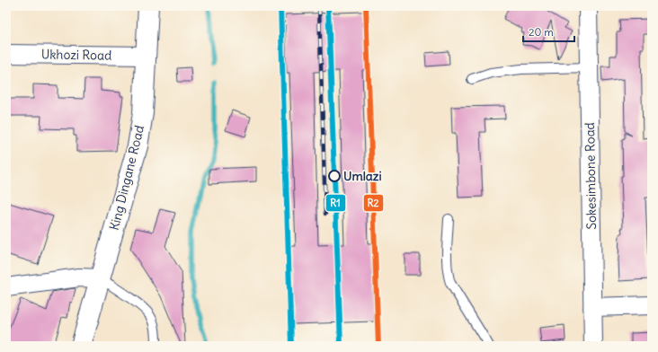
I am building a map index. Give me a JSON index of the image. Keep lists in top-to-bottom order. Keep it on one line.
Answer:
{"streets":{"street":["Ukhozi Road","Sokesimbone Road","King Dingane Road"]},"crossings":[["Ukhozi Road","King Dingane Road"]],"places":["Umlazi"],"lines":["transit line R1","transit line R2"],"scale_bar":"20 m"}
